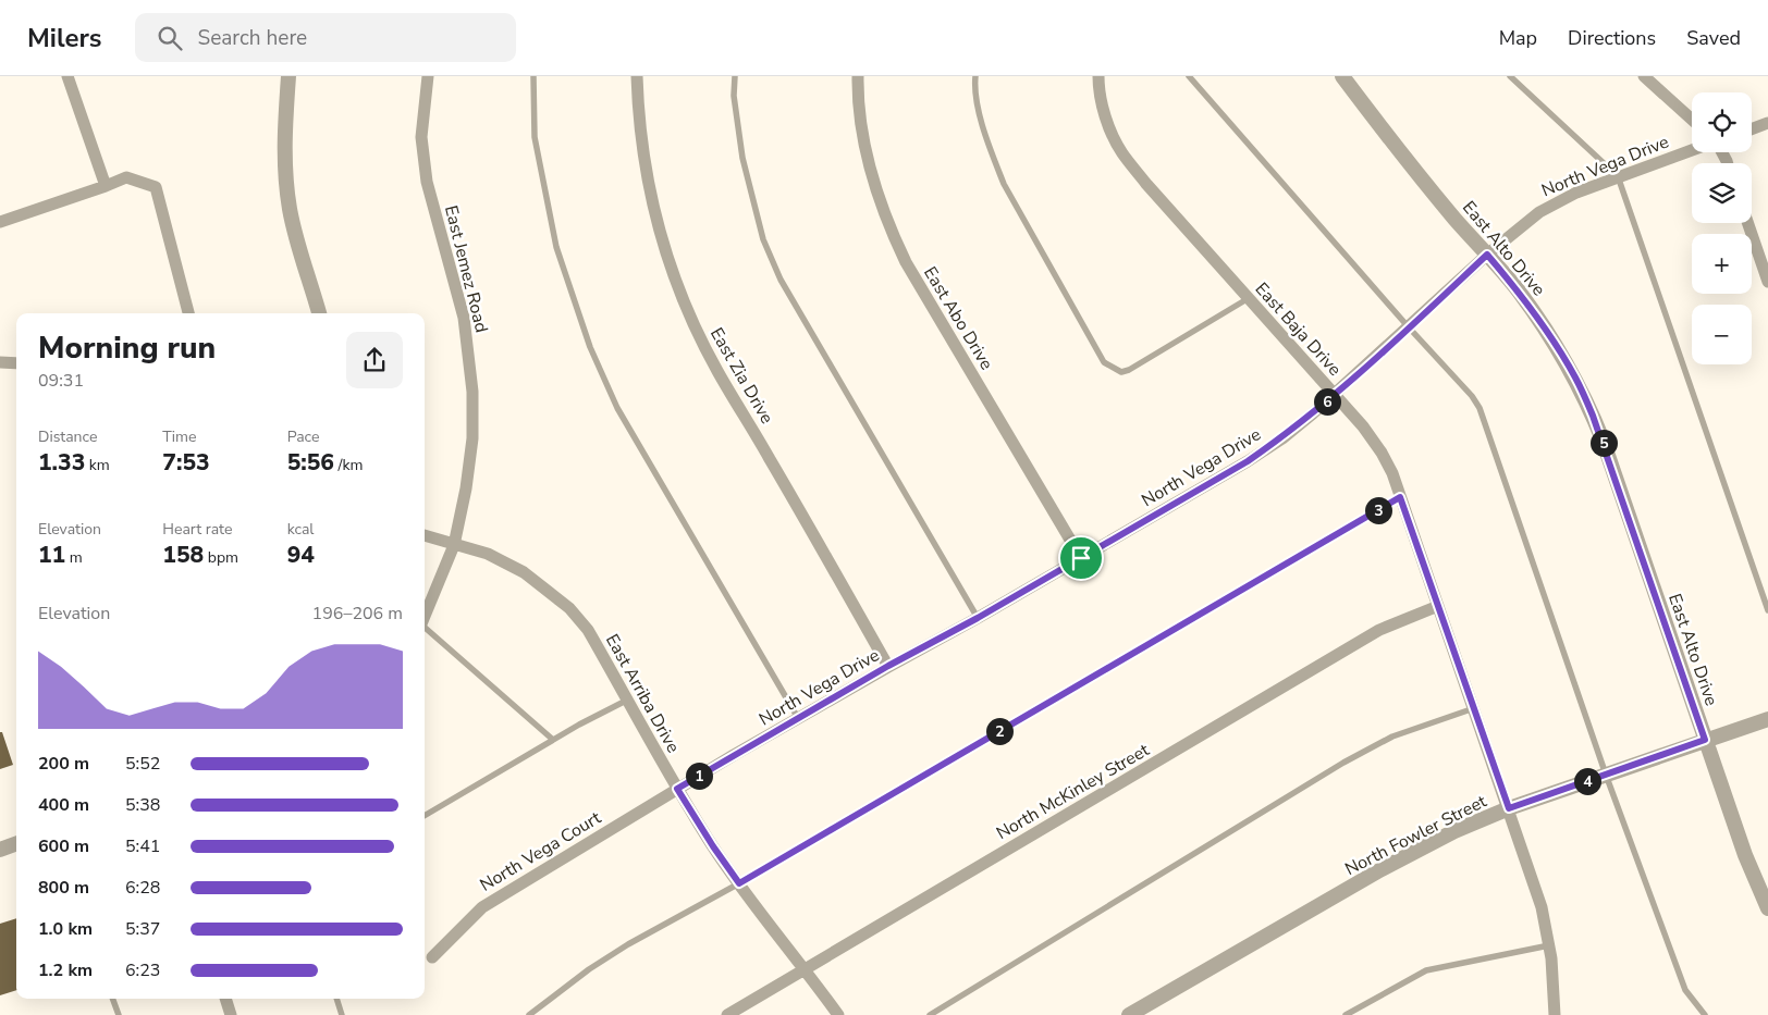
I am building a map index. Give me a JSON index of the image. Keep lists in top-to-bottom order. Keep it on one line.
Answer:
{"streets":{"street":["North Vega Drive","East Alto Drive","East Jemez Road","East Abo Drive","East Baja Drive","East Zia Drive","East Arriba Drive","North McKinley Street","North Fowler Street","North Vega Court"]},"crossings":[["North Vega Drive","East Alto Drive"],["North Vega Drive","East Abo Drive"],["North Vega Drive","East Baja Drive"],["North Vega Drive","East Zia Drive"],["North Vega Drive","East Arriba Drive"],["North Vega Drive","North Vega Court"],["East Alto Drive","North Fowler Street"],["East Jemez Road","East Arriba Drive"],["East Baja Drive","North McKinley Street"],["East Baja Drive","North Fowler Street"],["East Arriba Drive","North McKinley Street"],["East Arriba Drive","North Vega Court"]],"page":{"header":"Milers","search":"Search here","nav":["Map","Directions","Saved"],"map_buttons":["+","−"],"heading":["Morning run","09:31"],"pins":["6","5","3","2","1","4"],"stats":[["Distance","1.33 km"],["Time","7:53"],["Pace","5:56 /km"],["Elevation","11 m"],["Heart rate","158 bpm"],["kcal","94"]],"chart":["Elevation","196–206 m"],"list":[{"name":"200 m","note":"5:52"},{"name":"400 m","note":"5:38"},{"name":"600 m","note":"5:41"},{"name":"800 m","note":"6:28"},{"name":"1.0 km","note":"5:37"},{"name":"1.2 km","note":"6:23"}]}}
